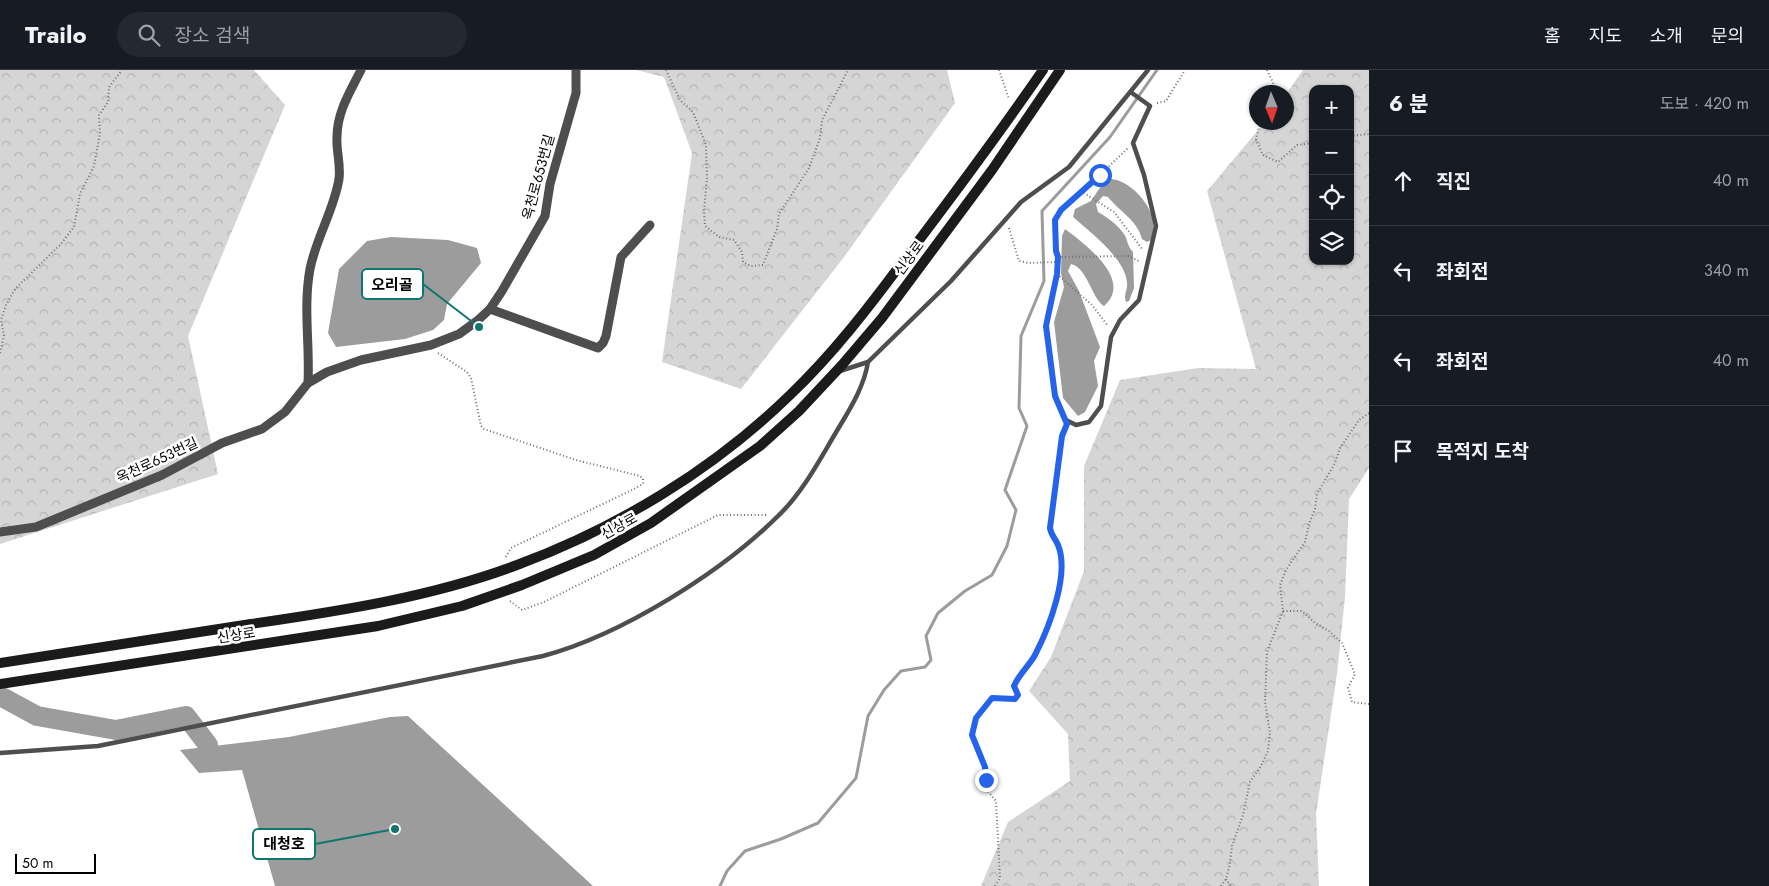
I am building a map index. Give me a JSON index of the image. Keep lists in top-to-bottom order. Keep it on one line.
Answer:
{"streets":{"street":["옥천로653번길","신상로"]},"places":["오리골","대청호"],"scale_bar":"50 m","north":"bottom","page":{"header":"Trailo","search":"장소 검색","nav":["홈","지도","소개","문의"],"heading":["6 분","도보 · 420 m"],"map_buttons":["+","−"],"list":[["직진","40 m"],["좌회전","340 m"],["좌회전","40 m"],"목적지 도착"],"scale":"50 m"}}
